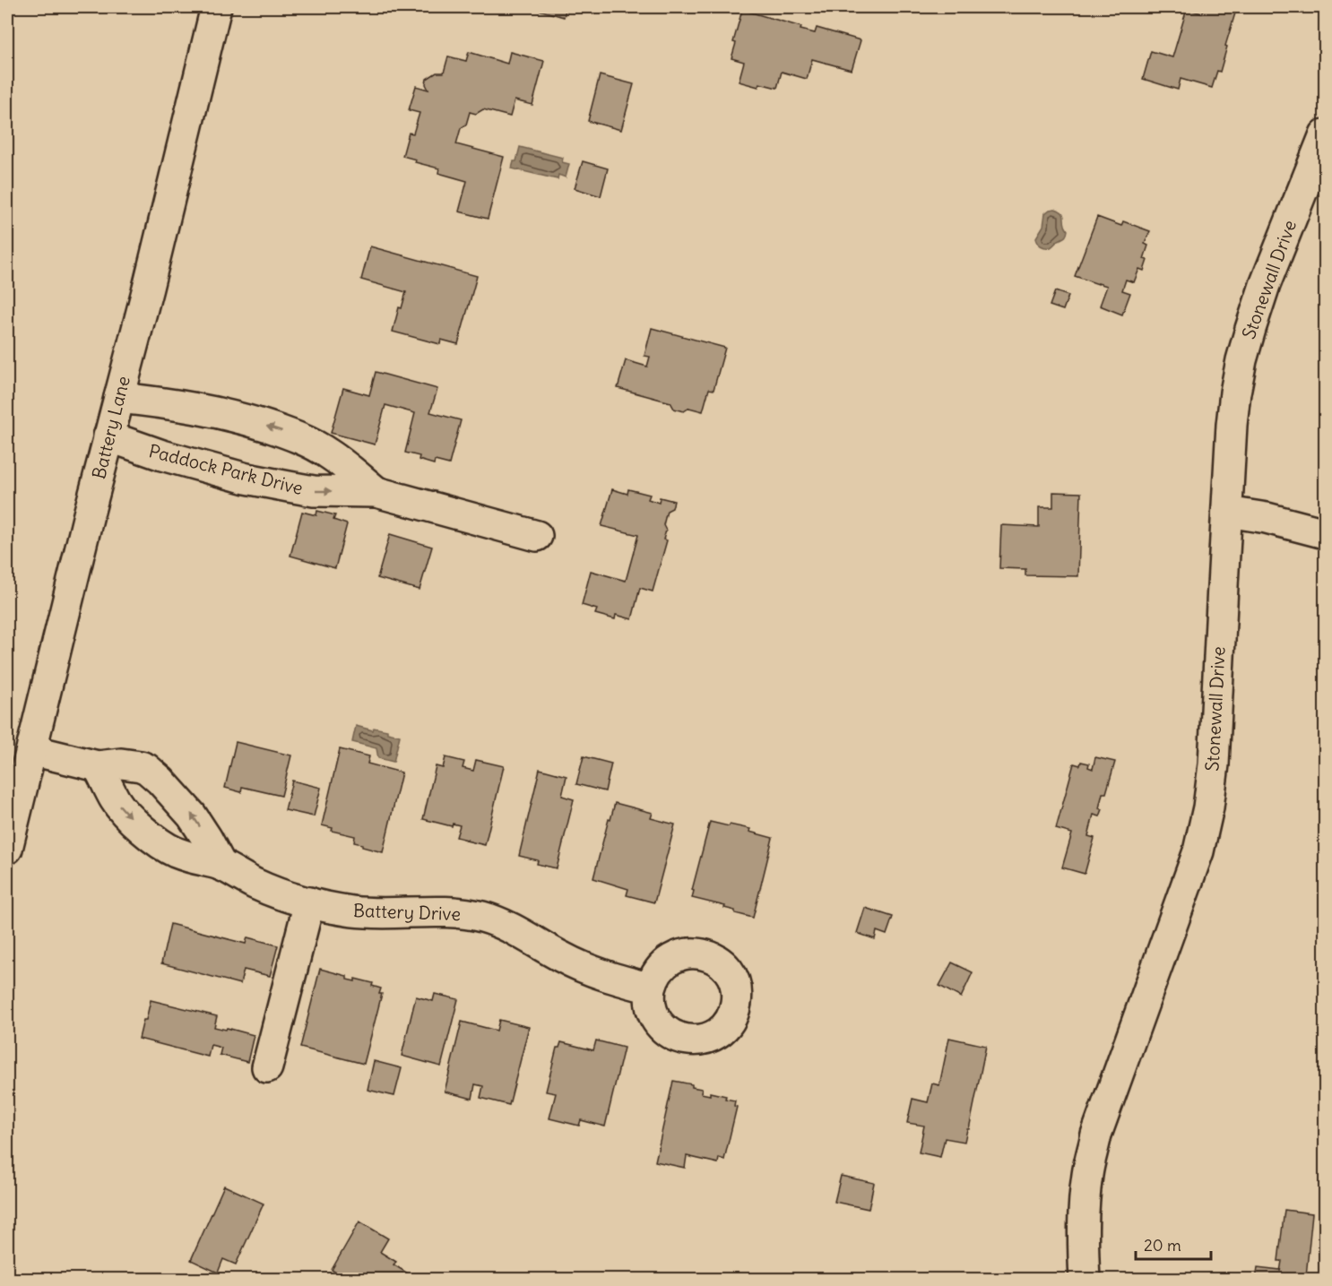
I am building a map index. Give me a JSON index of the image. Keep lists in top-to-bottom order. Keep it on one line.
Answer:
{"streets":{"street":["Stonewall Drive","Battery Lane","Paddock Park Drive","Battery Drive"]},"crossings":[["Battery Lane","Paddock Park Drive"]],"scale_bar":"20 m"}
